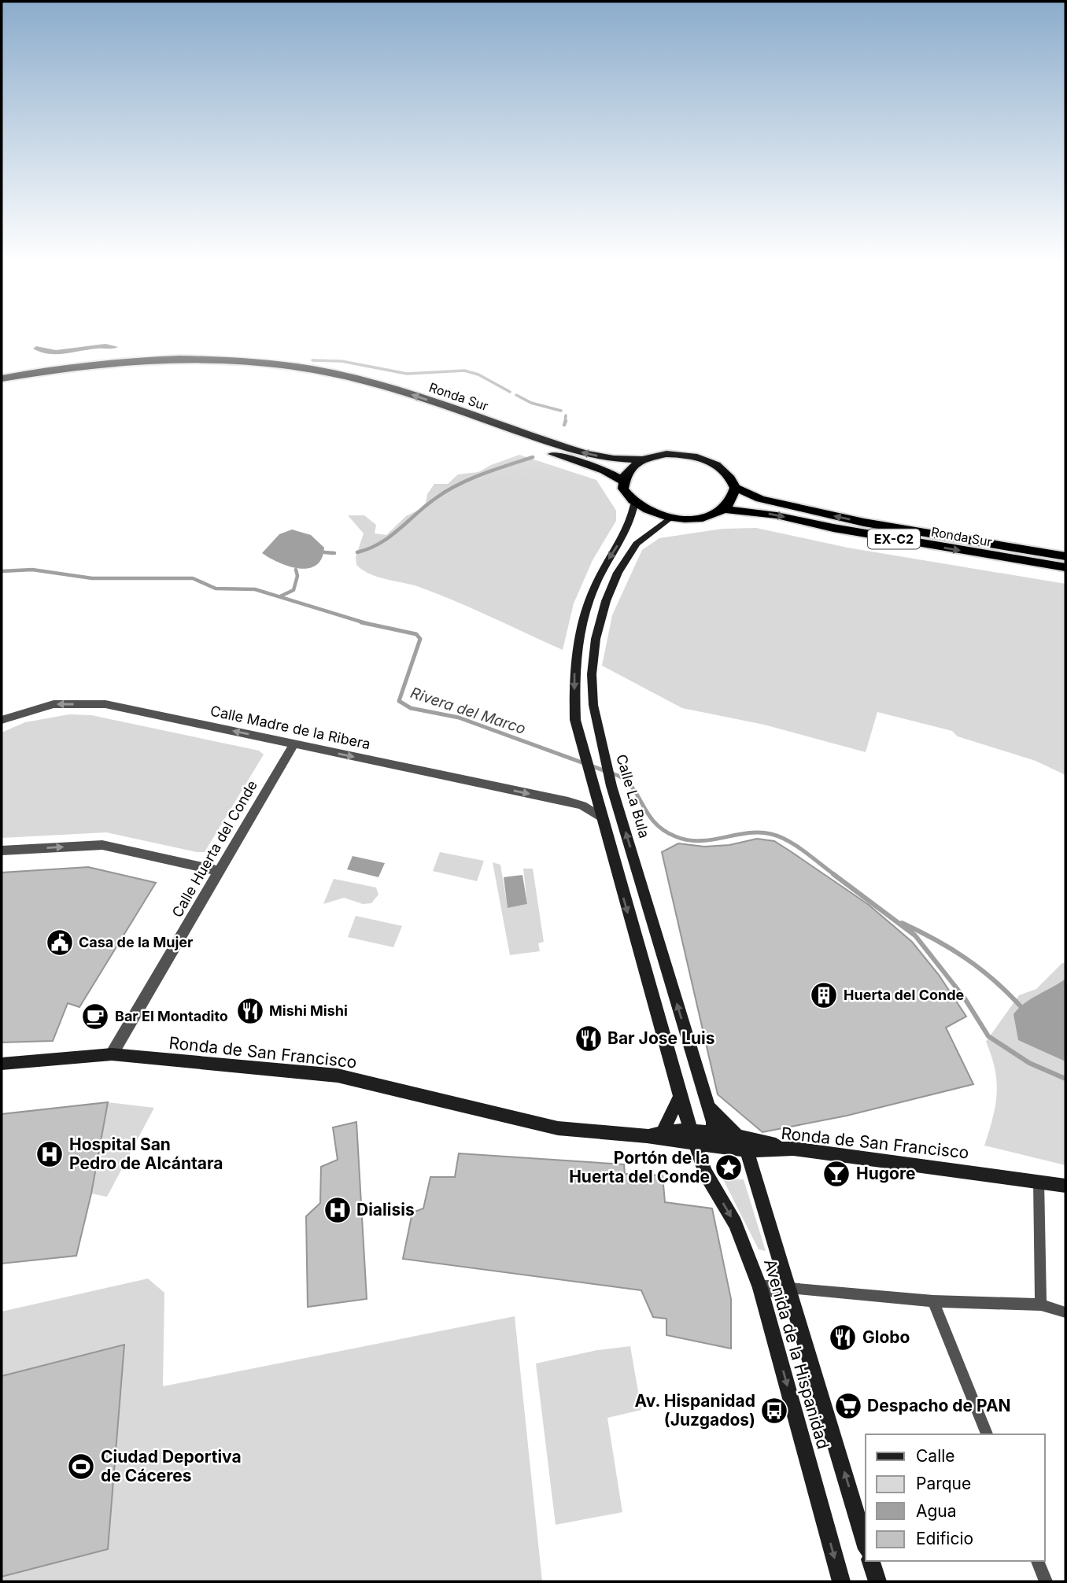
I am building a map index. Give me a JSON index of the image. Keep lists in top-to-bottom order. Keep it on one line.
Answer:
{"streets":{"highway":["Ronda Sur","EX-C2"],"main road":["Calle La Bula","Ronda de San Francisco","Avenida de la Hispanidad"],"street":["Calle Madre de la Ribera","Calle Huerta del Conde"]},"crossings":[["Ronda Sur","EX-C2"],["Ronda Sur","Calle La Bula"],["EX-C2","Calle La Bula"],["Calle Madre de la Ribera","Calle Huerta del Conde"],["Calle La Bula","Ronda de San Francisco"],["Calle La Bula","Avenida de la Hispanidad"],["Calle Huerta del Conde","Ronda de San Francisco"],["Ronda de San Francisco","Avenida de la Hispanidad"]],"water":["Rivera del Marco"],"places":{"public building":["Casa de la Mujer"],"building":["Huerta del Conde"],"restaurant":["Mishi Mishi","Bar Jose Luis","Globo"],"cafe":["Bar El Montadito"],"hospital":["Hospital San Pedro de Alcántara","Dialisis"],"place":["Portón de la Huerta del Conde"],"bar":["Hugore"],"supermarket":["Despacho de PAN"],"bus stop":["Av. Hispanidad (Juzgados)"],"sports":["Ciudad Deportiva de Cáceres"]},"legend":["Calle","Parque","Agua","Edificio"]}
